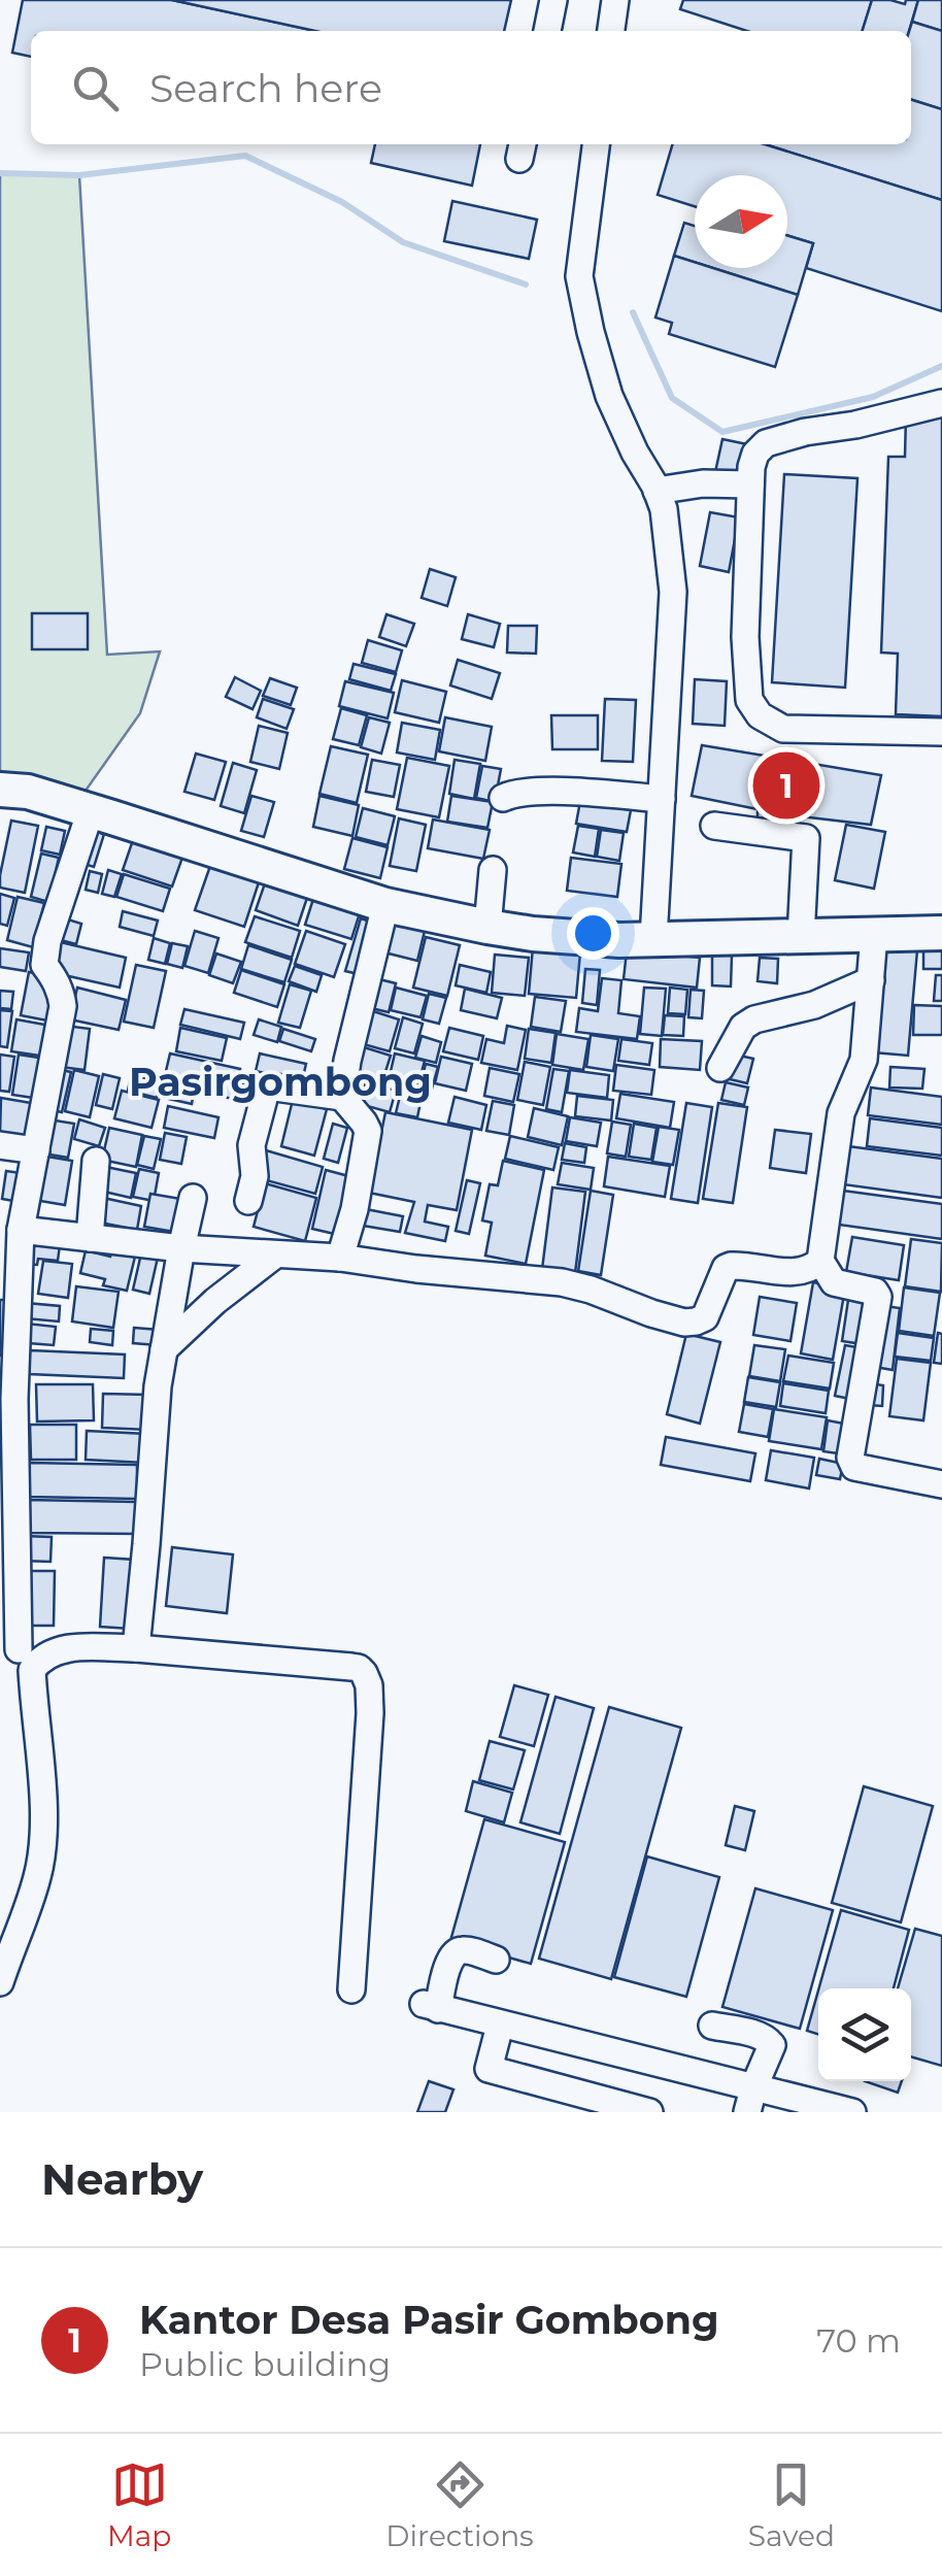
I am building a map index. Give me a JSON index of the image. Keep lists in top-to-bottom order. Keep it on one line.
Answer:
{"districts":["Pasirgombong"],"north":"right","page":{"search":"Search here","pins":"1","heading":"Nearby","list":[{"mark":"1","name":"Kantor Desa Pasir Gombong","note":"Public building","value":"70 m"}],"nav":["Map","Directions","Saved"]}}
